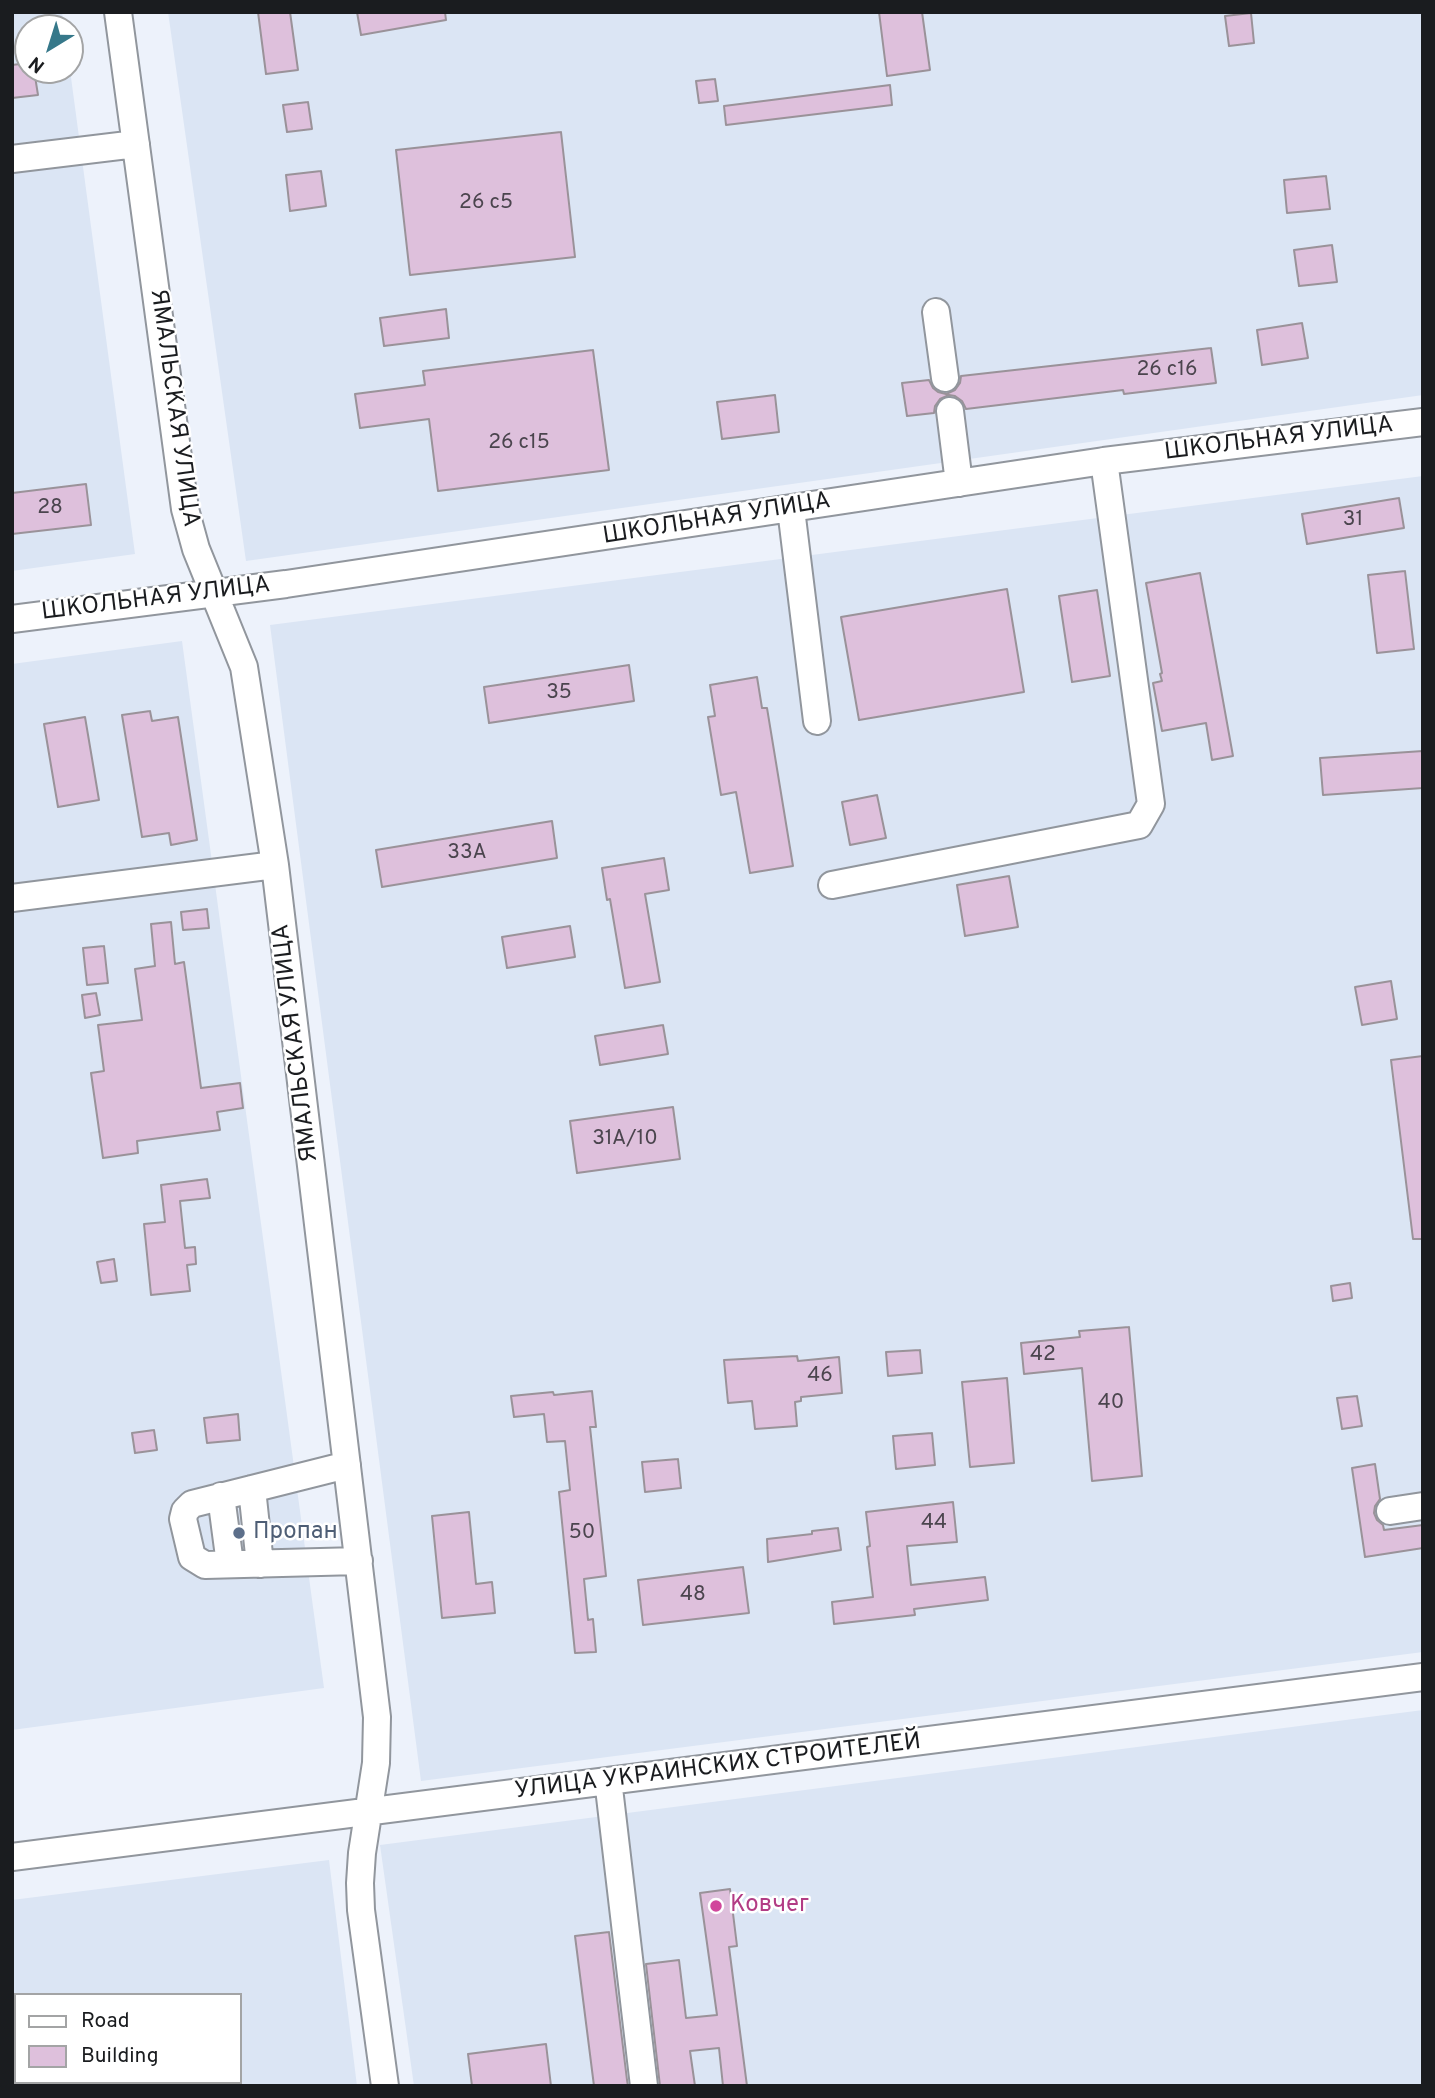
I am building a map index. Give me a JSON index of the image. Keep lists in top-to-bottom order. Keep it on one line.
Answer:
{"streets":{"street":["ЯМАЛЬСКАЯ УЛИЦА","ШКОЛЬНАЯ УЛИЦА","УЛИЦА УКРАИНСКИХ СТРОИТЕЛЕЙ"]},"crossings":[["ЯМАЛЬСКАЯ УЛИЦА","ШКОЛЬНАЯ УЛИЦА"],["ЯМАЛЬСКАЯ УЛИЦА","УЛИЦА УКРАИНСКИХ СТРОИТЕЛЕЙ"]],"places":["Пропан","Ковчег"],"house_numbers":["26 с5","26 с16","26 c15","28","31","35","33А","31А/10","42","46","40","44","50","48"],"legend":["Road","Building"],"north":"bottom left"}
